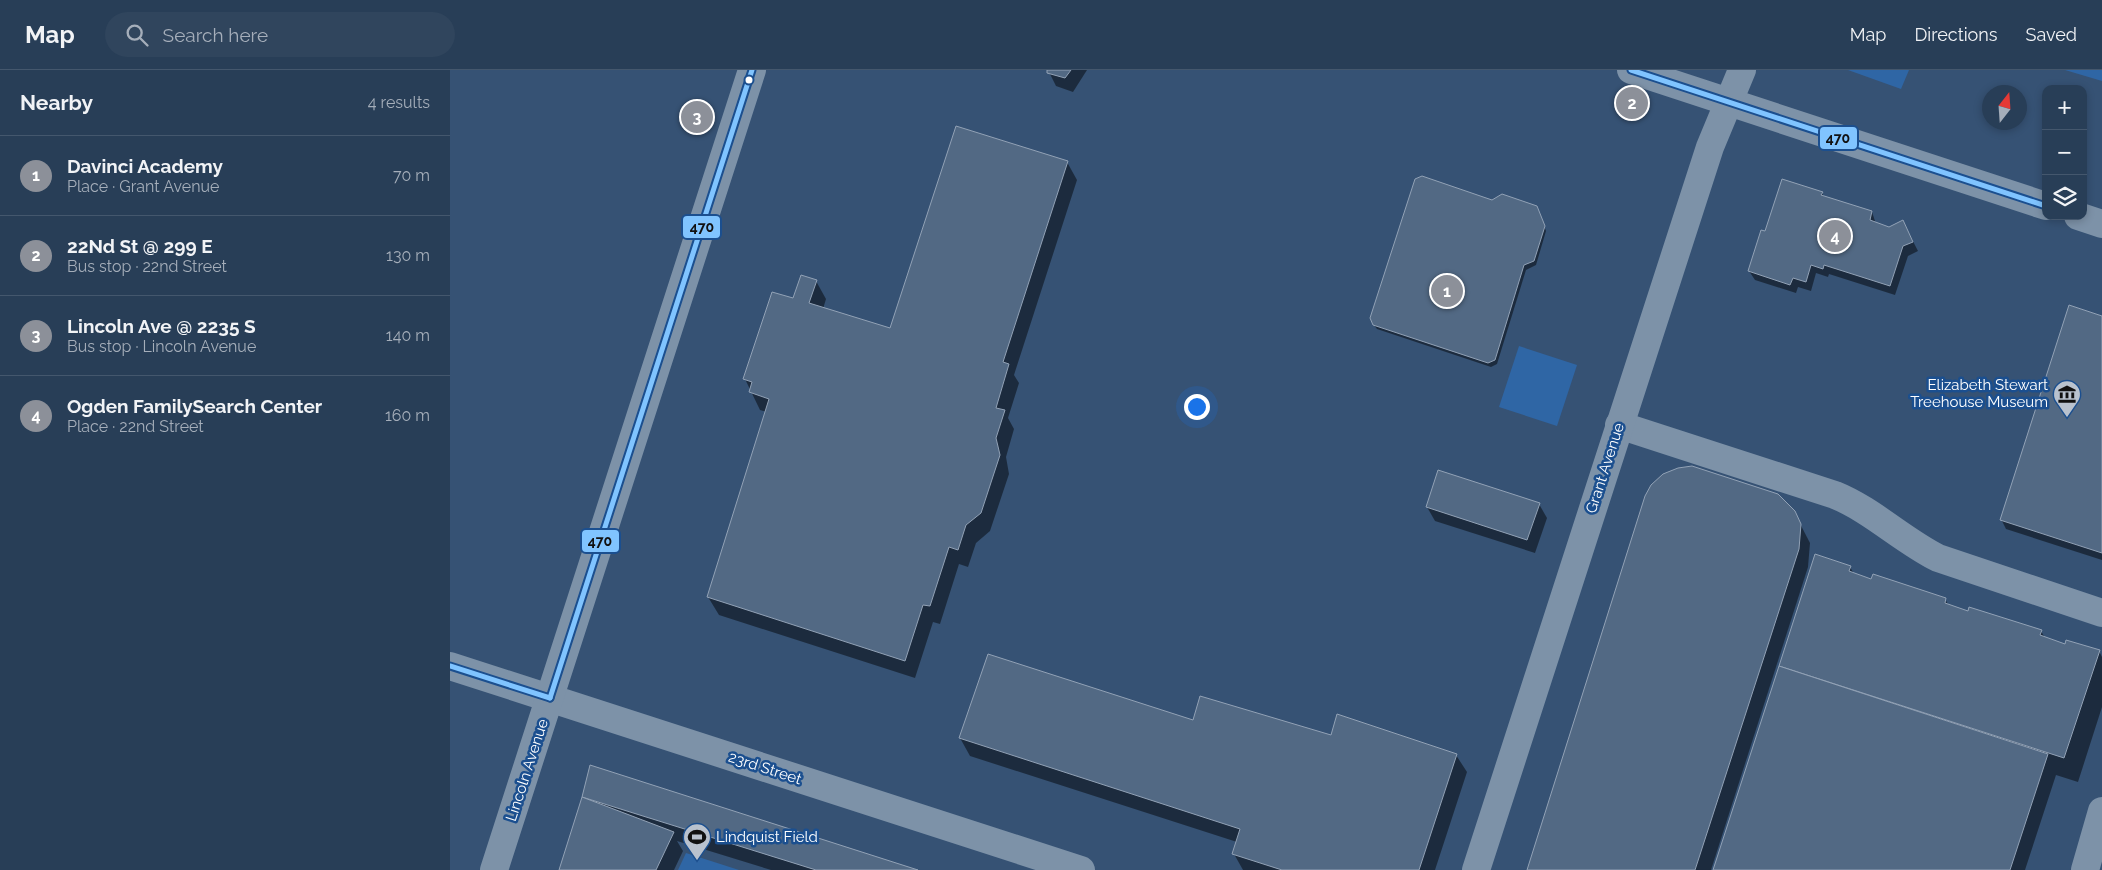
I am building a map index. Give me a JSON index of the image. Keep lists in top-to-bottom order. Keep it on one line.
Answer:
{"streets":{"street":["Grant Avenue","23rd Street","Lincoln Avenue"]},"crossings":[["23rd Street","Lincoln Avenue"]],"places":{"museum":["Elizabeth Stewart Treehouse Museum"],"sports":["Lindquist Field"]},"lines":["transit line 470"],"north":"top","page":{"header":"Map","search":"Search here","nav":["Map","Directions","Saved"],"heading":["Nearby","4 results"],"map_buttons":["+","−"],"pins":["2","3","4","1"],"list":[{"mark":"1","name":"Davinci Academy","note":"Place · Grant Avenue","value":"70 m"},{"mark":"2","name":"22Nd St @ 299 E","note":"Bus stop · 22nd Street","value":"130 m"},{"mark":"3","name":"Lincoln Ave @ 2235 S","note":"Bus stop · Lincoln Avenue","value":"140 m"},{"mark":"4","name":"Ogden FamilySearch Center","note":"Place · 22nd Street","value":"160 m"}]}}
